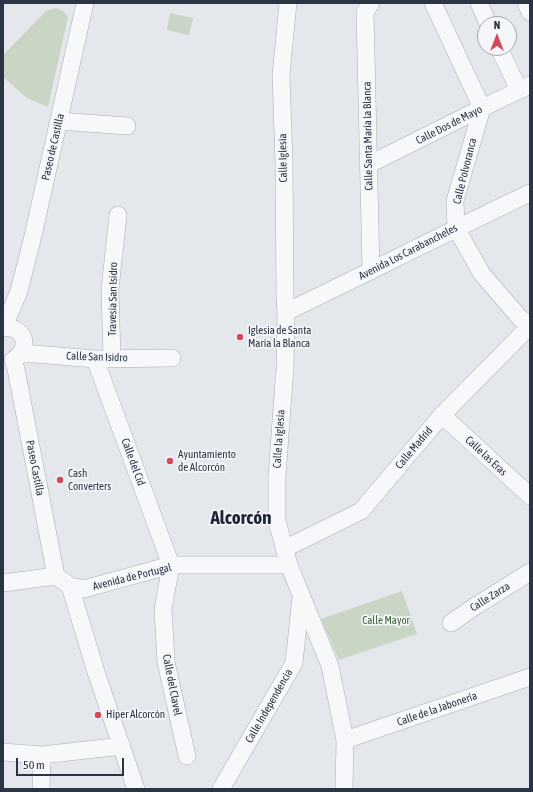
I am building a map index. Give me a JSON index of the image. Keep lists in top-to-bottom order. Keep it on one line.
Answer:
{"streets":{"street":["Calle Dos de Mayo","Calle Santa María la Blanca","Paseo de Castilla","Calle Iglesia","Calle Polvoranca","Avenida Los Carabancheles","Travesía San Isidro","Calle San Isidro","Calle la Iglesia","Calle Madrid","Calle las Eras","Calle del Cid","Paseo Castilla","Avenida de Portugal","Calle Zarza","Calle del Clavel","Calle Independencia","Calle de la Jabonería"]},"crossings":[["Calle Dos de Mayo","Calle Santa María la Blanca"],["Calle Dos de Mayo","Calle Polvoranca"],["Calle Santa María la Blanca","Avenida Los Carabancheles"],["Paseo de Castilla","Calle San Isidro"],["Paseo de Castilla","Paseo Castilla"],["Calle Iglesia","Avenida Los Carabancheles"],["Calle Iglesia","Calle la Iglesia"],["Calle Polvoranca","Avenida Los Carabancheles"],["Calle Polvoranca","Calle Madrid"],["Avenida Los Carabancheles","Calle la Iglesia"],["Travesía San Isidro","Calle San Isidro"],["Calle San Isidro","Calle del Cid"],["Calle San Isidro","Paseo Castilla"],["Calle la Iglesia","Calle Madrid"],["Calle la Iglesia","Avenida de Portugal"],["Calle Madrid","Calle las Eras"],["Calle del Cid","Avenida de Portugal"],["Calle del Cid","Calle del Clavel"],["Avenida de Portugal","Calle del Clavel"]],"districts":["Alcorcón"],"parks":["Calle Mayor"],"places":["Iglesia de Santa María la Blanca","Ayuntamiento de Alcorcón","Cash Converters","Hiper Alcorcón"],"scale_bar":"50 m","north":"top"}
